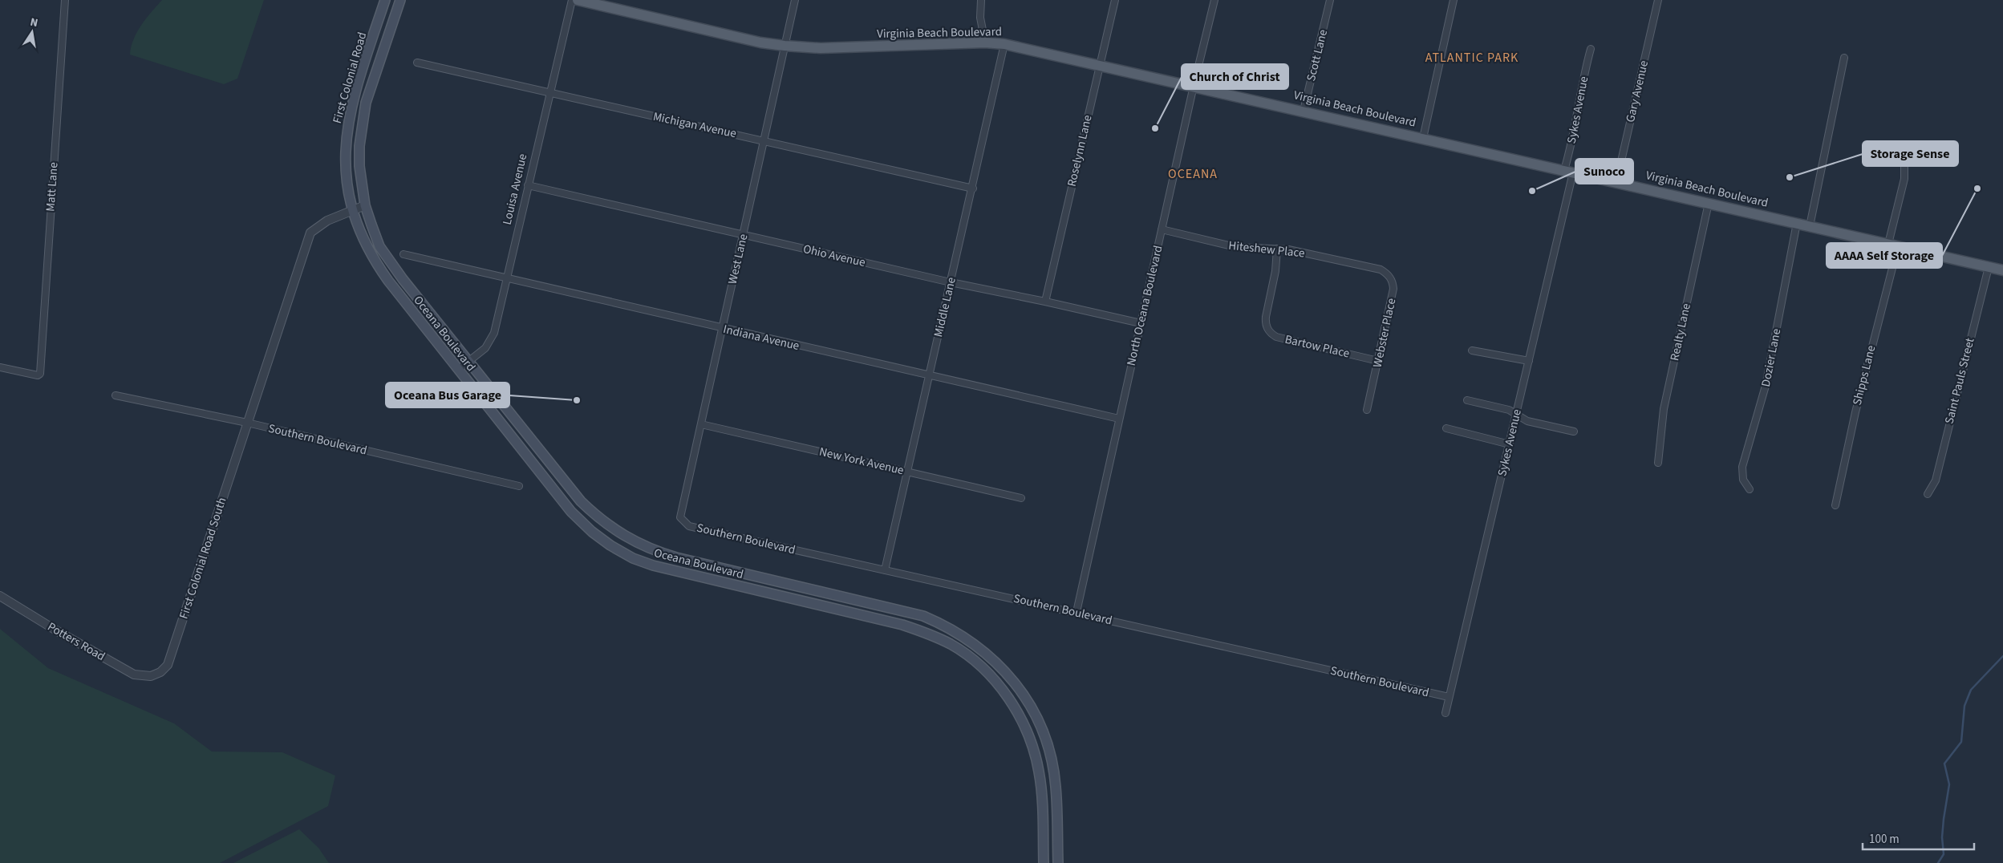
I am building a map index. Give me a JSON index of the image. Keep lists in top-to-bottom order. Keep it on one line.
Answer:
{"streets":{"main road":["Virginia Beach Boulevard","First Colonial Road","Oceana Boulevard"],"street":["Scott Lane","Gary Avenue","Sykes Avenue","Michigan Avenue","Roselynn Lane","Matt Lane","Louisa Avenue","Hiteshew Place","Ohio Avenue","West Lane","North Oceana Boulevard","Middle Lane","Realty Lane","Webster Place","Indiana Avenue","Bartow Place","Dozier Lane","Shipps Lane","Saint Pauls Street","Southern Boulevard","New York Avenue","First Colonial Road South","Potters Road"]},"crossings":[["Virginia Beach Boulevard","Scott Lane"],["Virginia Beach Boulevard","Gary Avenue"],["Virginia Beach Boulevard","Sykes Avenue"],["Virginia Beach Boulevard","Roselynn Lane"],["Virginia Beach Boulevard","West Lane"],["Virginia Beach Boulevard","North Oceana Boulevard"],["Virginia Beach Boulevard","Middle Lane"],["Virginia Beach Boulevard","Realty Lane"],["Virginia Beach Boulevard","Dozier Lane"],["Virginia Beach Boulevard","Shipps Lane"],["Virginia Beach Boulevard","Saint Pauls Street"],["First Colonial Road","Oceana Boulevard"],["Sykes Avenue","Southern Boulevard"],["Michigan Avenue","Louisa Avenue"],["Michigan Avenue","West Lane"],["Michigan Avenue","Middle Lane"],["Roselynn Lane","Ohio Avenue"],["Louisa Avenue","Ohio Avenue"],["Louisa Avenue","Oceana Boulevard"],["Louisa Avenue","Indiana Avenue"],["Hiteshew Place","North Oceana Boulevard"],["Hiteshew Place","Webster Place"],["Hiteshew Place","Bartow Place"],["Ohio Avenue","West Lane"],["Ohio Avenue","North Oceana Boulevard"],["Ohio Avenue","Middle Lane"],["West Lane","Indiana Avenue"],["West Lane","Southern Boulevard"],["West Lane","New York Avenue"],["North Oceana Boulevard","Indiana Avenue"],["North Oceana Boulevard","Southern Boulevard"],["Middle Lane","Indiana Avenue"],["Middle Lane","Southern Boulevard"],["Middle Lane","New York Avenue"],["Webster Place","Bartow Place"],["Southern Boulevard","First Colonial Road South"],["First Colonial Road South","Potters Road"]],"districts":["ATLANTIC PARK","OCEANA"],"places":["Church of Christ","Storage Sense","AAAA Self Storage","Sunoco","Oceana Bus Garage"],"scale_bar":"100 m","north":"top"}
